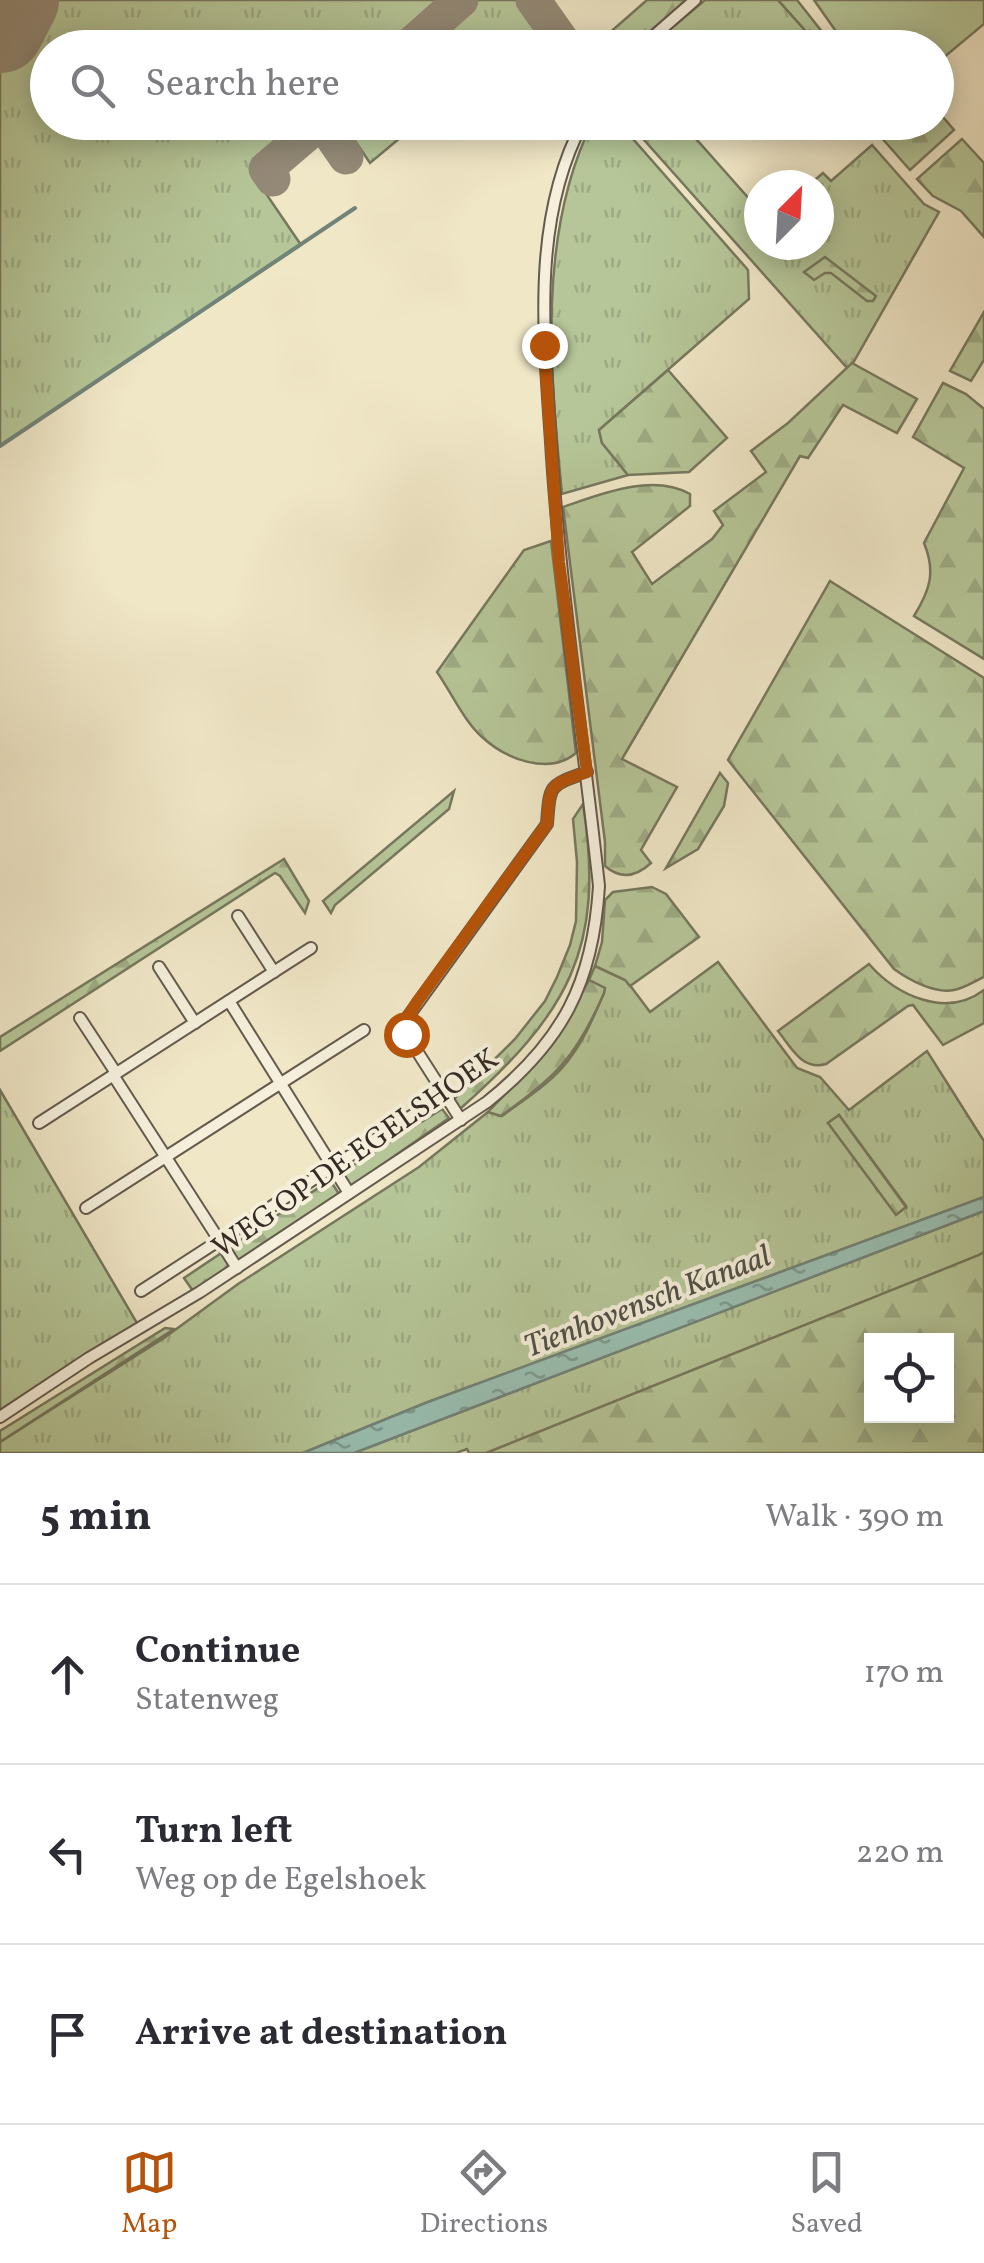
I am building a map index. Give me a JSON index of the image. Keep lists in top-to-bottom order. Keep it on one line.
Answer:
{"streets":{"street":["WEG OP DE EGELSHOEK"]},"water":["Tienhovensch Kanaal"],"north":"top right","page":{"search":"Search here","heading":["5 min","Walk · 390 m"],"list":[["Continue","Statenweg","170 m"],["Turn left","Weg op de Egelshoek","220 m"],"Arrive at destination"],"nav":["Map","Directions","Saved"]}}
